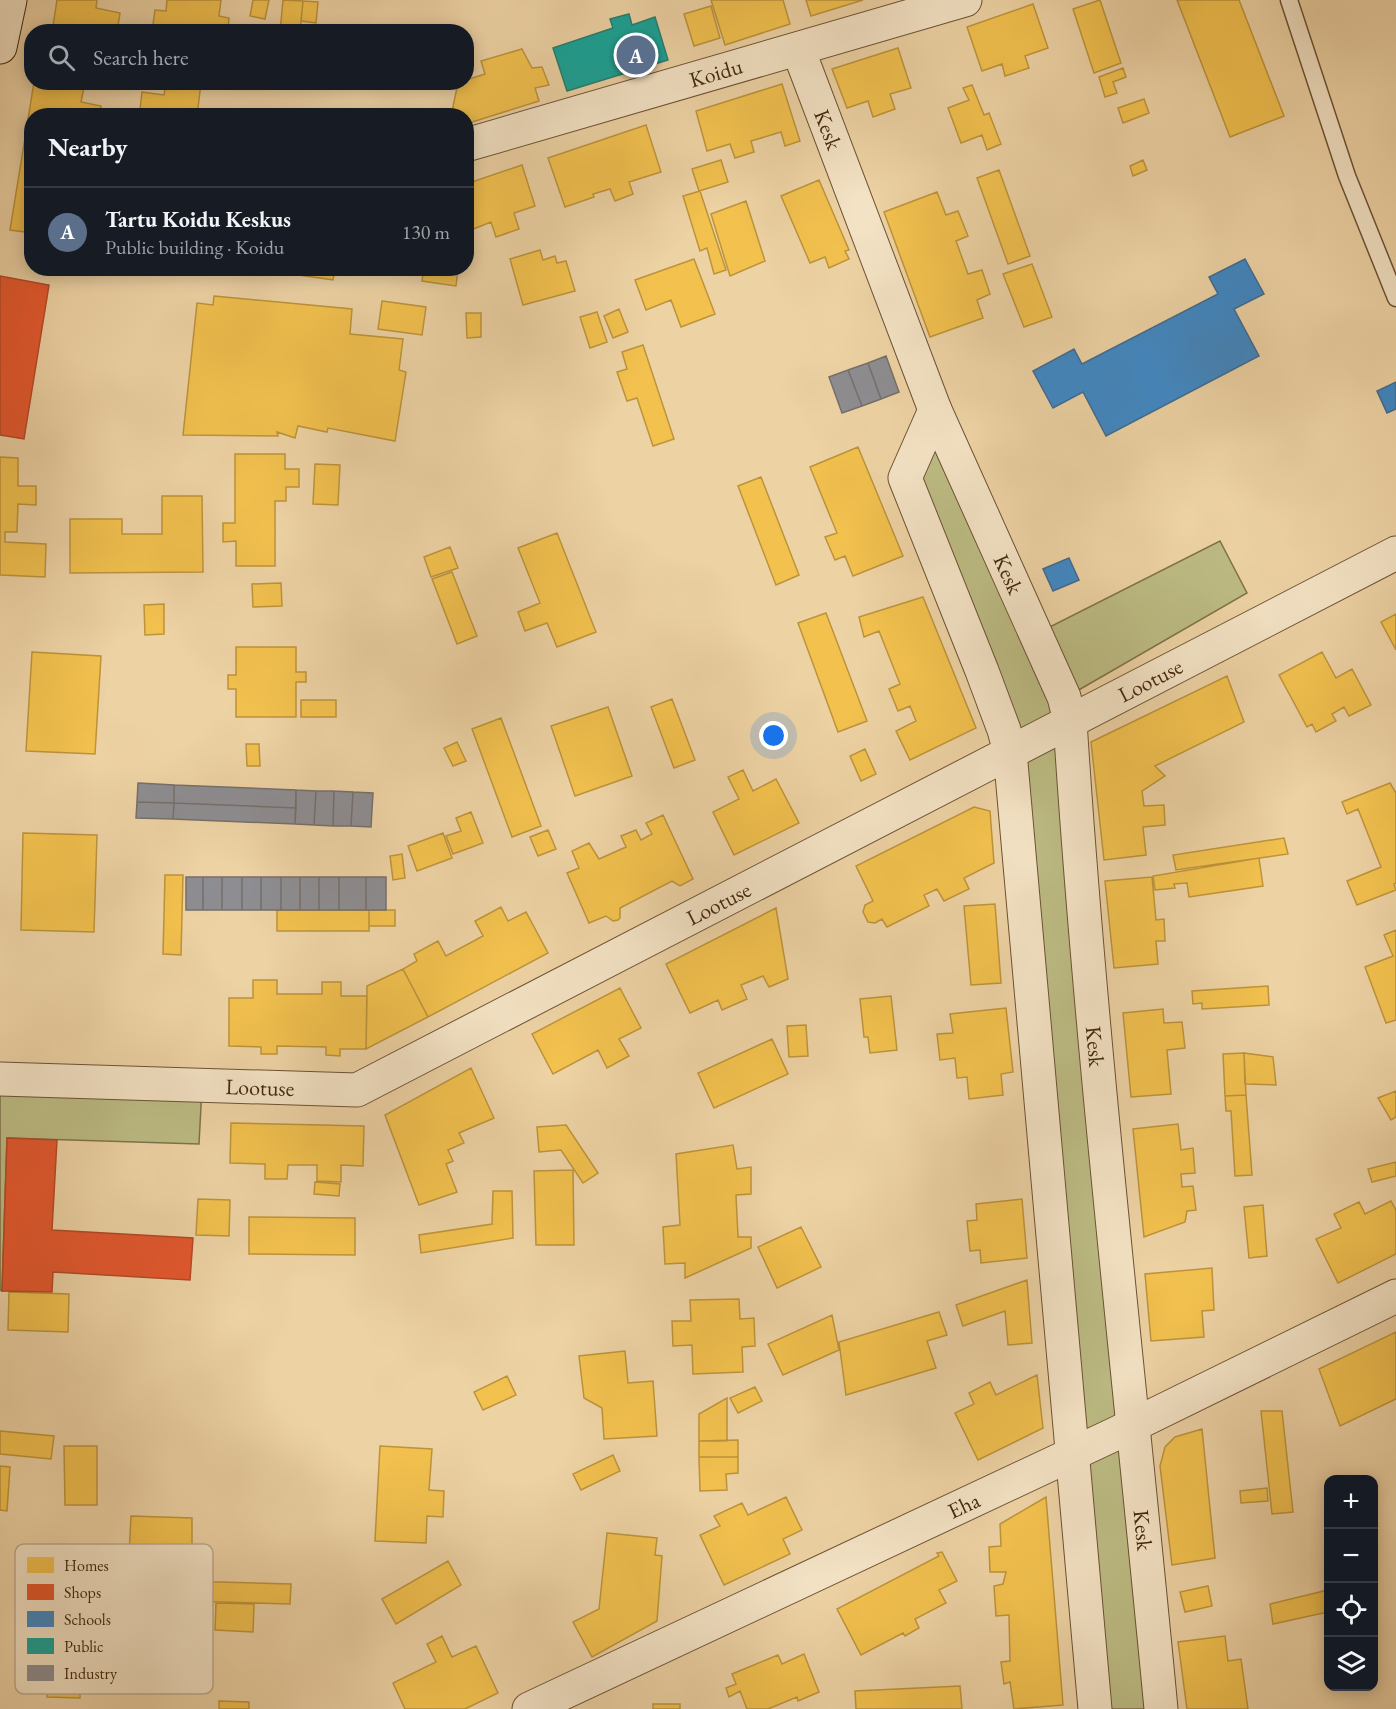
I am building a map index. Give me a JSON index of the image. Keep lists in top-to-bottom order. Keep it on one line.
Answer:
{"streets":{"street":["Koidu","Kesk","Lootuse","Eha"]},"crossings":[["Koidu","Kesk"],["Kesk","Lootuse"],["Kesk","Eha"]],"legend":["Homes","Shops","Schools","Public","Industry"],"page":{"search":"Search here","pins":"A","heading":"Nearby","list":[{"mark":"A","name":"Tartu Koidu Keskus","note":"Public building · Koidu","value":"130 m"}],"map_buttons":["+","−"]}}
